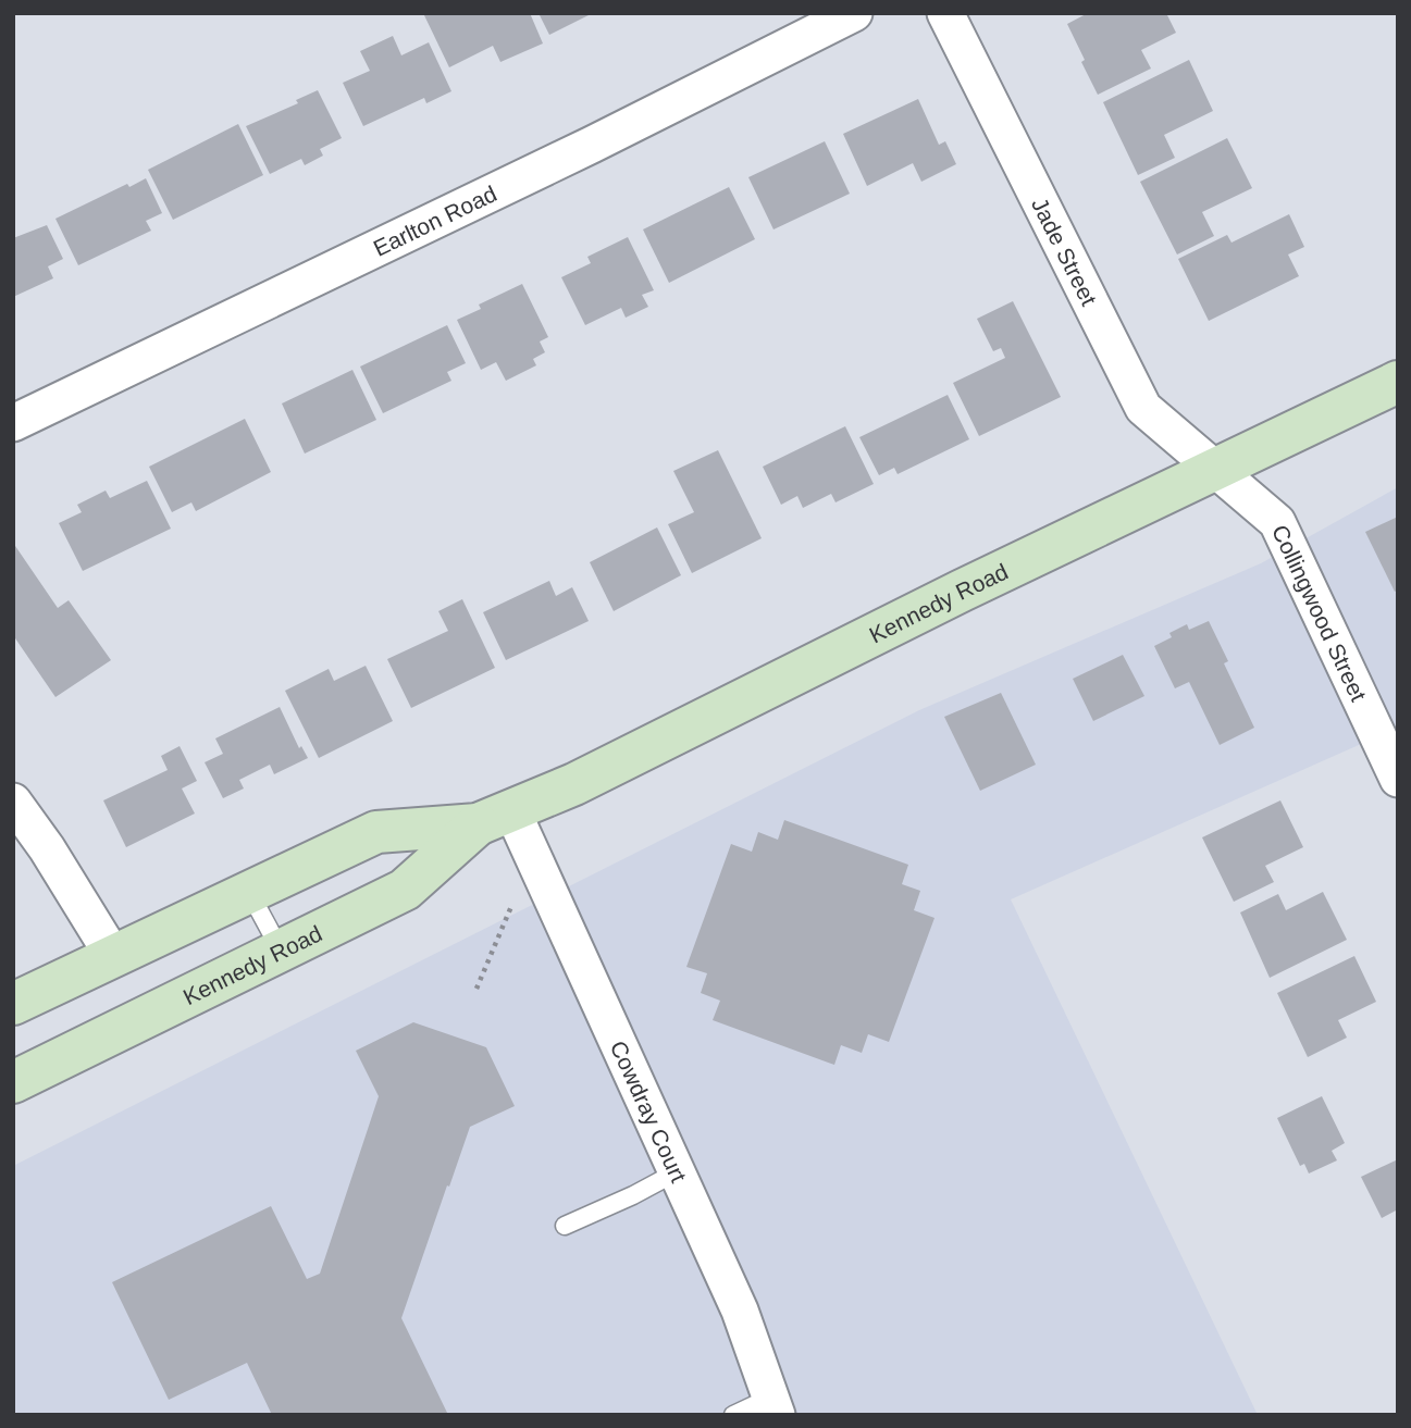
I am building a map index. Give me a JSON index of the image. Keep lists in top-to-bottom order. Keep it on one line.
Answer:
{"streets":{"main road":["Kennedy Road"],"street":["Earlton Road","Jade Street","Collingwood Street","Cowdray Court"]},"crossings":[["Jade Street","Kennedy Road"],["Jade Street","Collingwood Street"],["Kennedy Road","Collingwood Street"],["Kennedy Road","Cowdray Court"]]}
